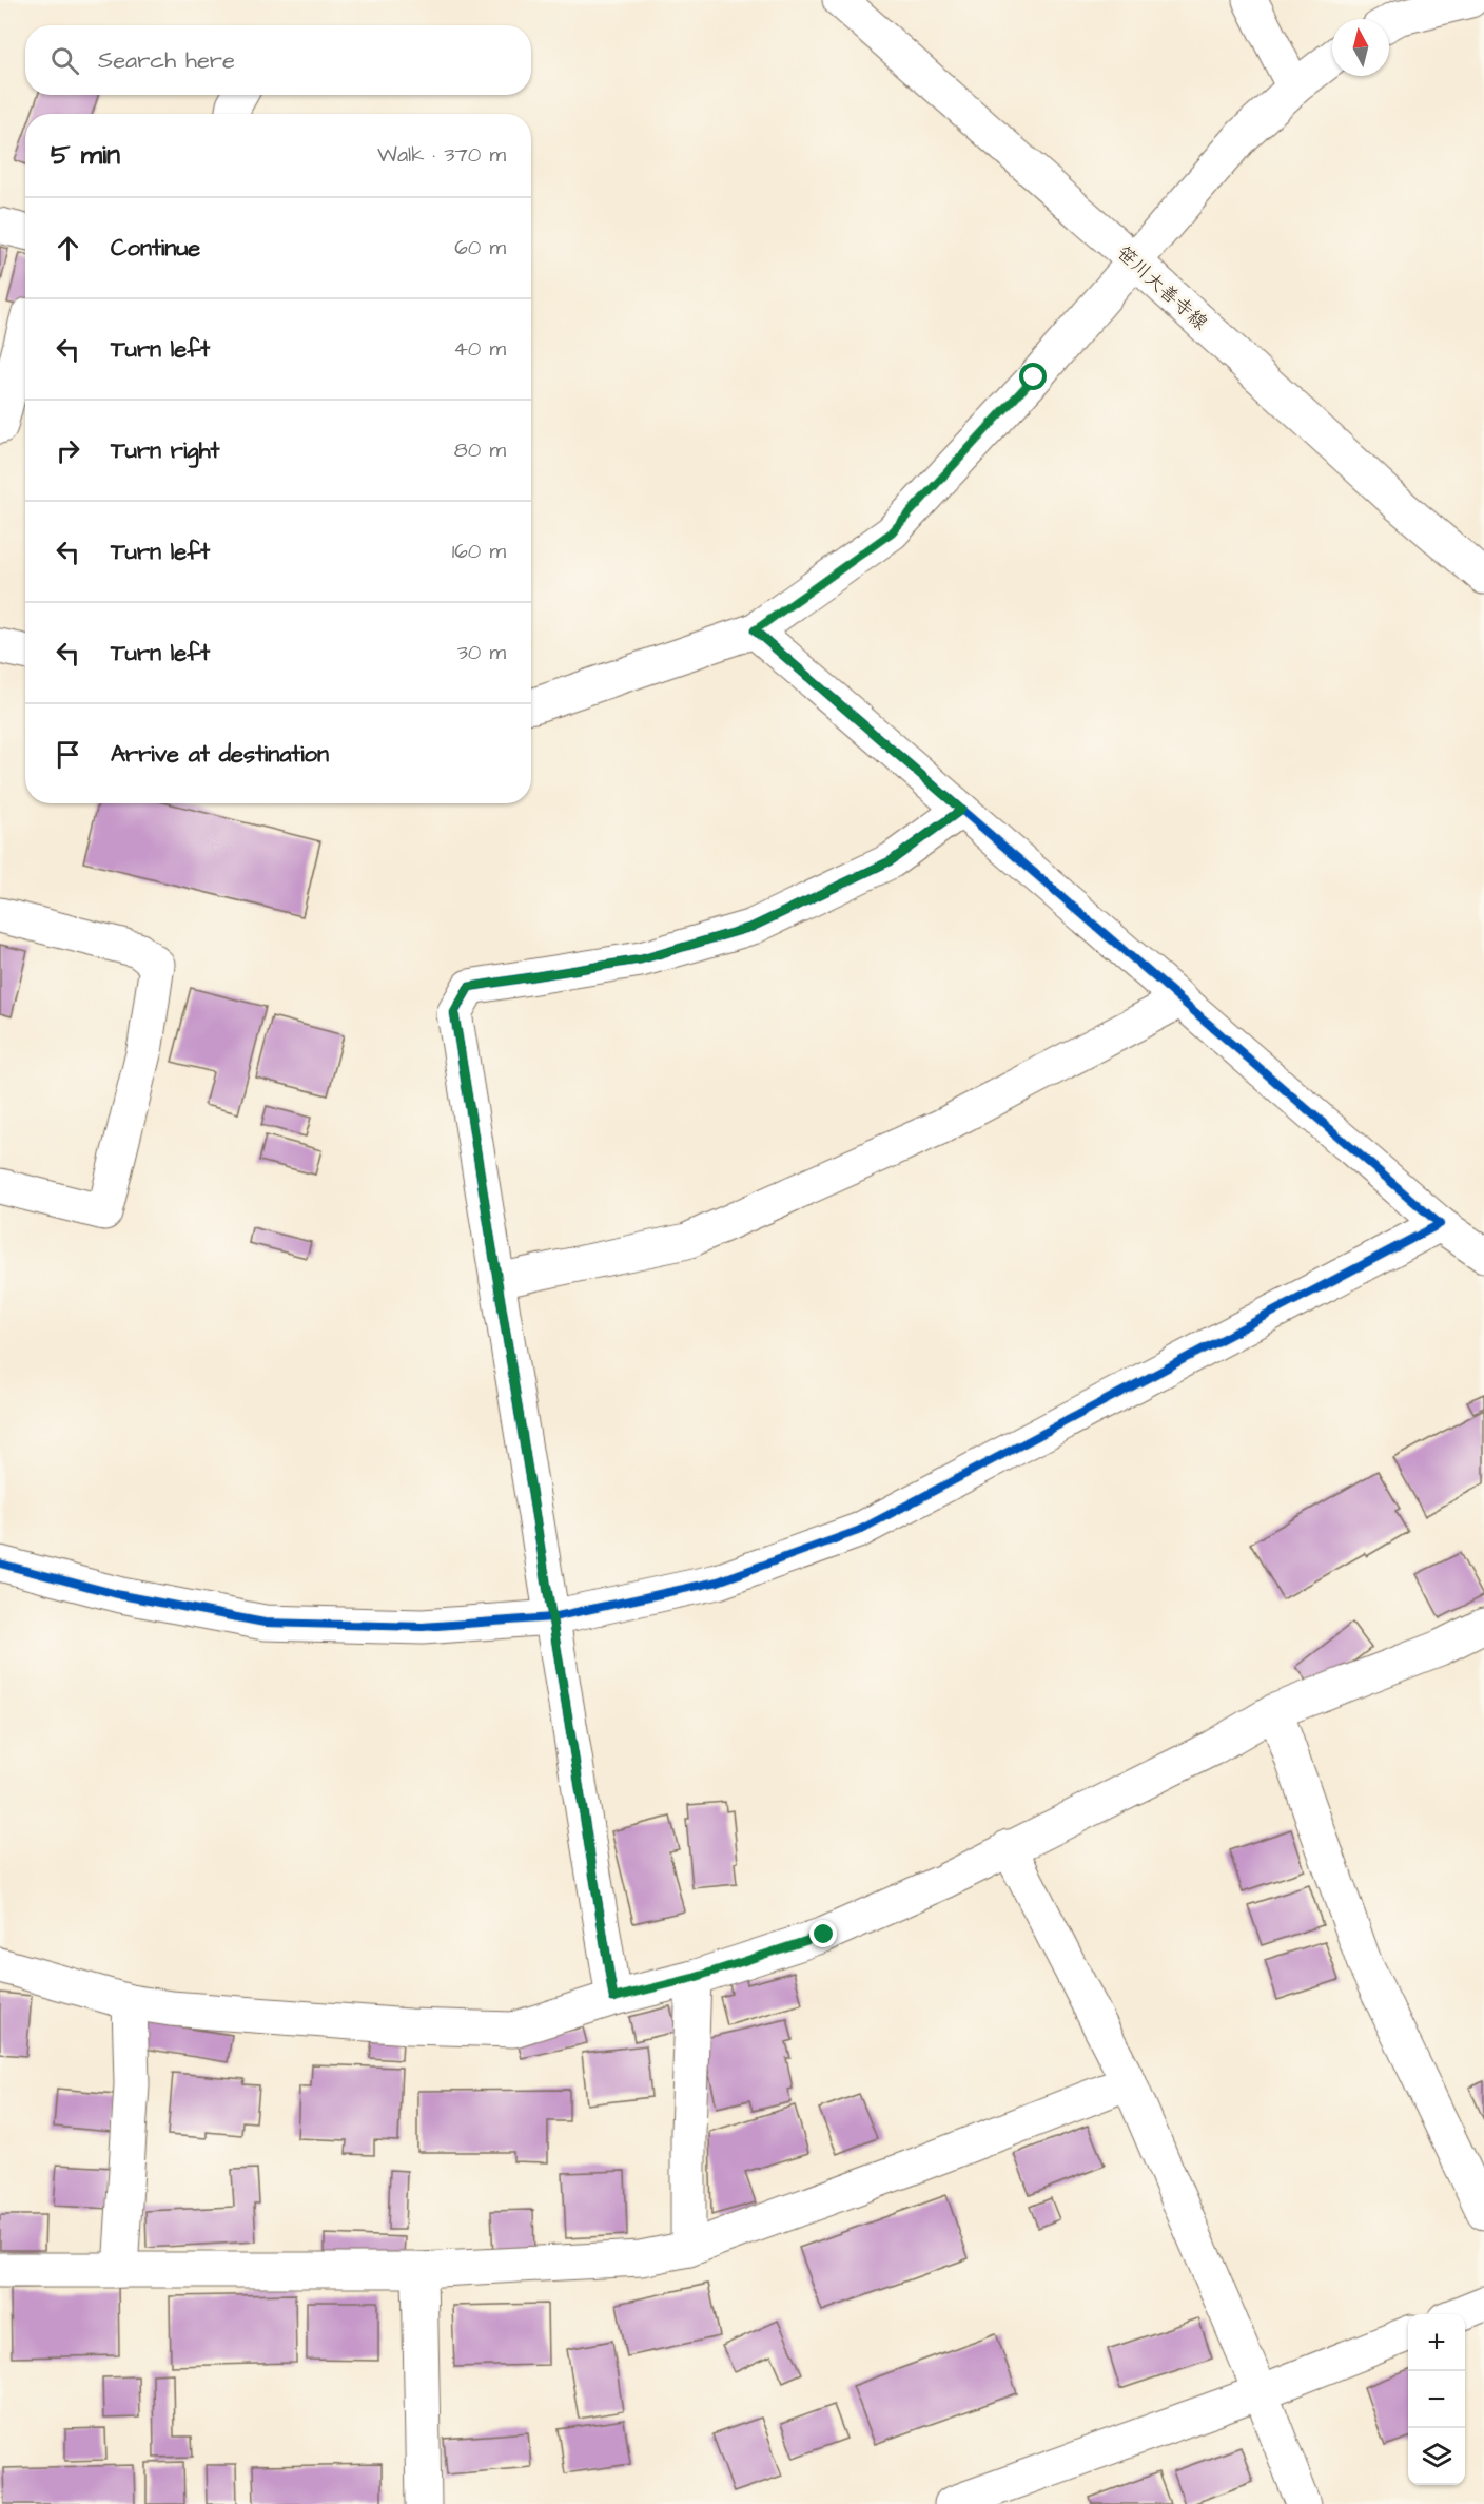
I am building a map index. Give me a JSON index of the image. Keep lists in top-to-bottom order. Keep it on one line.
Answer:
{"streets":{"street":["笹川大善寺線"]},"north":"top","page":{"search":"Search here","heading":["5 min","Walk · 370 m"],"list":[["Continue","60 m"],["Turn left","40 m"],["Turn right","80 m"],["Turn left","160 m"],["Turn left","30 m"],"Arrive at destination"],"map_buttons":["+","−"]}}
